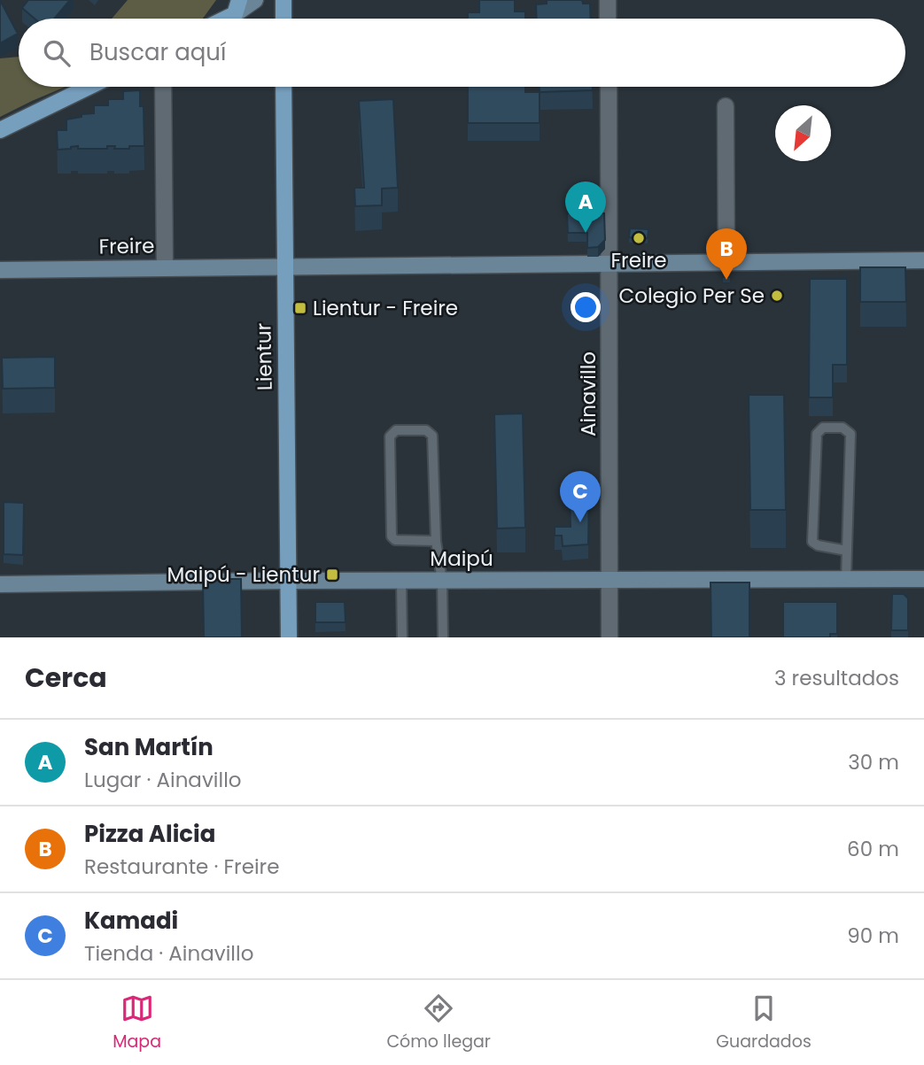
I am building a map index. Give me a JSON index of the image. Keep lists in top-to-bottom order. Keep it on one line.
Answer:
{"streets":{"main road":["Freire","Lientur","Maipú"],"street":["Ainavillo"]},"crossings":[["Freire","Lientur"],["Freire","Ainavillo"],["Lientur","Maipú"],["Ainavillo","Maipú"]],"places":{"other":["Freire","Colegio Per Se"],"transit":["Lientur - Freire","Maipú - Lientur"]},"north":"bottom left","page":{"search":"Buscar aquí","pins":["A","B","C"],"heading":["Cerca","3 resultados"],"list":[{"mark":"A","name":"San Martín","note":"Lugar · Ainavillo","value":"30 m"},{"mark":"B","name":"Pizza Alicia","note":"Restaurante · Freire","value":"60 m"},{"mark":"C","name":"Kamadi","note":"Tienda · Ainavillo","value":"90 m"}],"nav":["Mapa","Cómo llegar","Guardados"]}}
